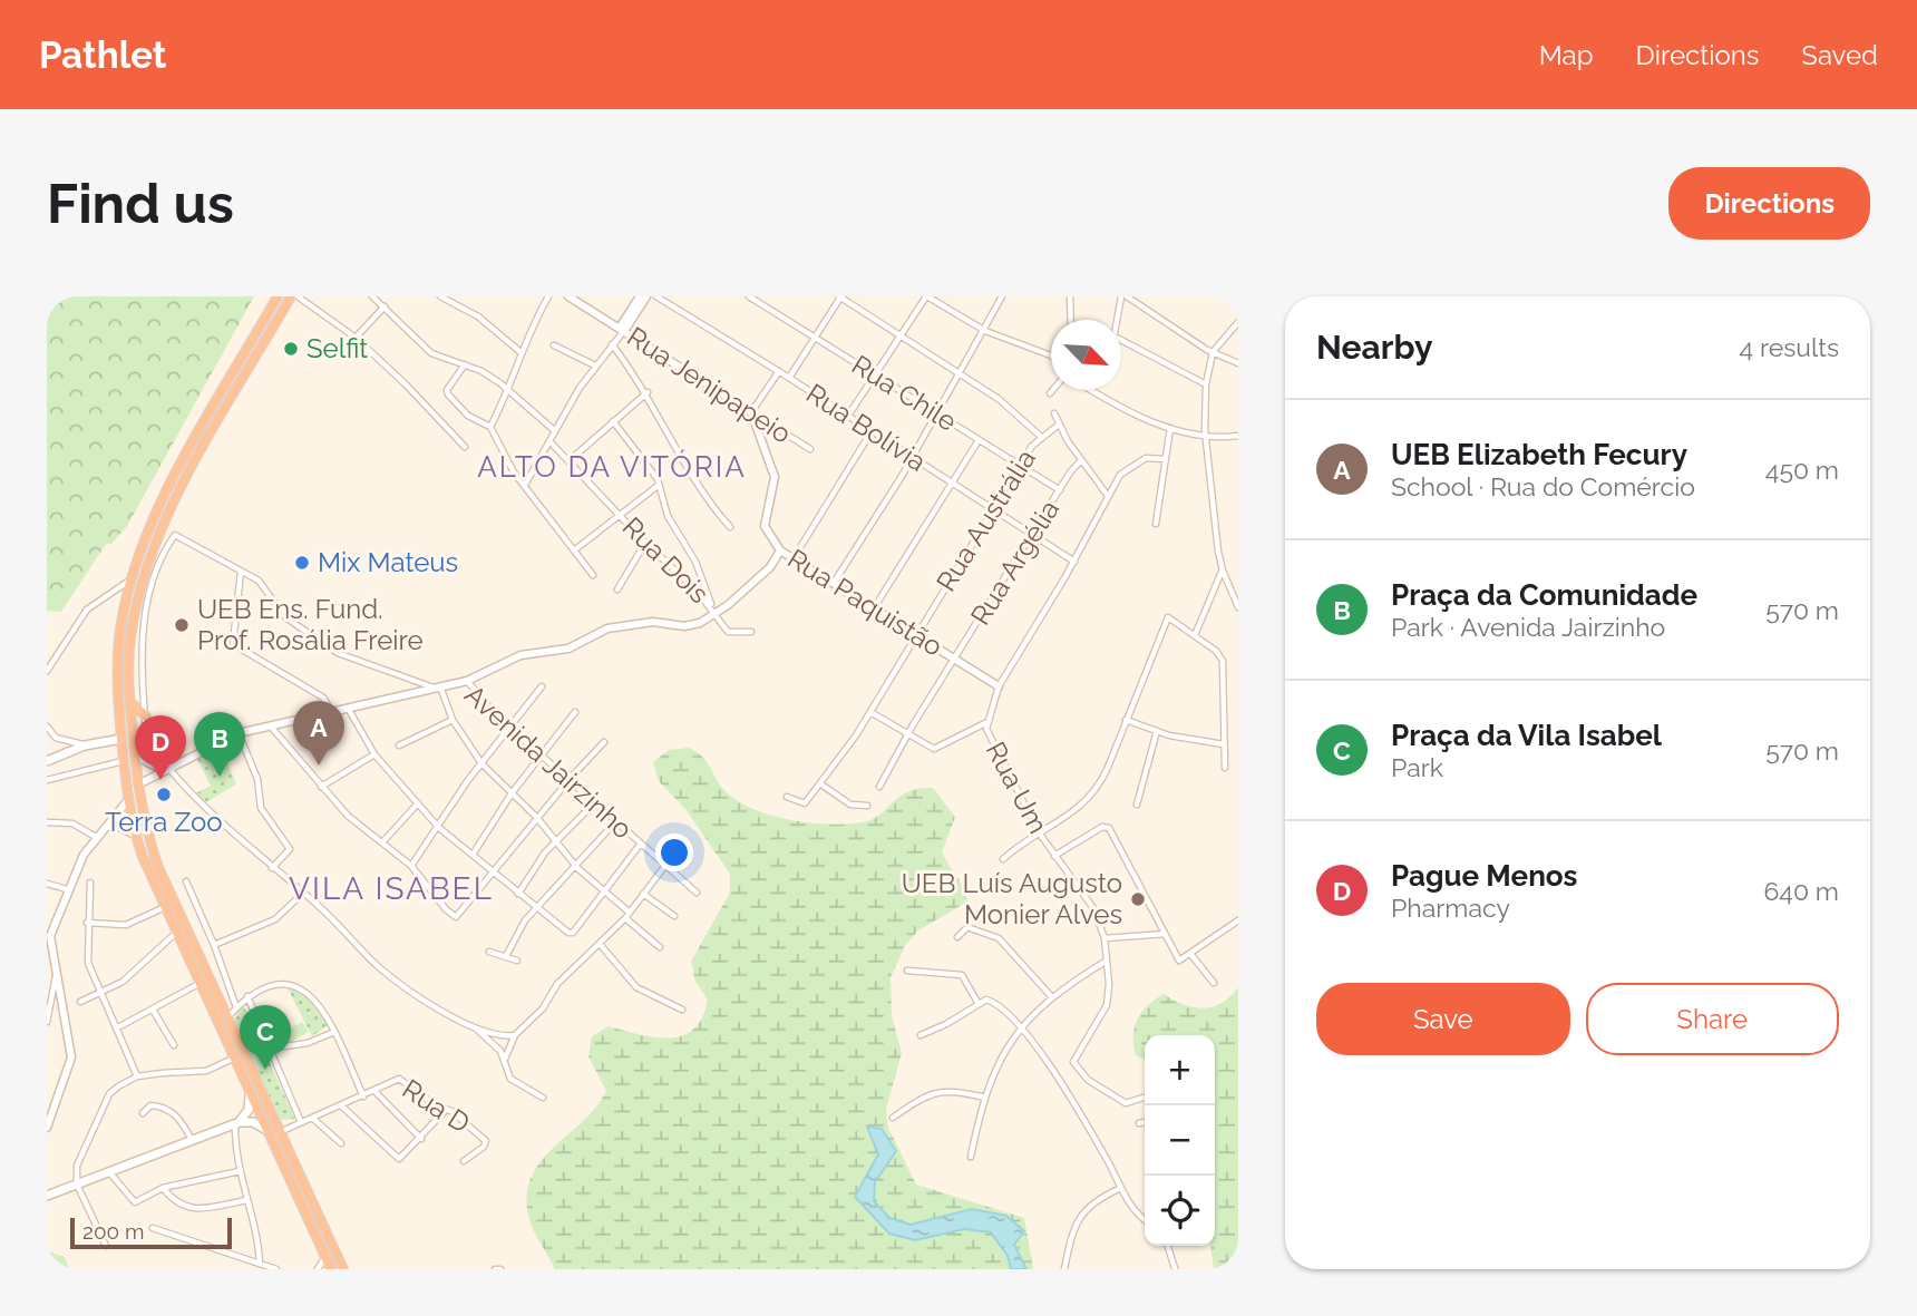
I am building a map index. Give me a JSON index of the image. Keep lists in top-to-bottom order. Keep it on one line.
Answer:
{"streets":{"street":["Rua Jenipapeio","Rua Chile","Rua Bolívia","Rua Austrália","Rua Dois","Rua Argélia","Rua Paquistão","Avenida Jairzinho","Rua Um","Rua D"]},"crossings":[["Rua Jenipapeio","Rua Paquistão"],["Rua Chile","Rua Austrália"],["Rua Chile","Rua Argélia"],["Rua Bolívia","Rua Austrália"],["Rua Bolívia","Rua Argélia"],["Rua Bolívia","Rua Um"],["Rua Austrália","Rua Paquistão"],["Rua Argélia","Rua Paquistão"],["Rua Paquistão","Rua Um"]],"districts":["ALTO DA VITÓRIA","VILA ISABEL"],"places":["Selfit","Mix Mateus","UEB Ens. Fund. Prof. Rosália Freire","Terra Zoo","UEB Luís Augusto Monier Alves"],"scale_bar":"200 m","north":"bottom right","page":{"header":"Pathlet","nav":["Map","Directions","Saved"],"buttons":["Directions",["Save","Share"]],"title":"Find us","heading":["Nearby","4 results"],"list":[{"mark":"A","name":"UEB Elizabeth Fecury","note":"School · Rua do Comércio","value":"450 m"},{"mark":"B","name":"Praça da Comunidade","note":"Park · Avenida Jairzinho","value":"570 m"},{"mark":"C","name":"Praça da Vila Isabel","note":"Park","value":"570 m"},{"mark":"D","name":"Pague Menos","note":"Pharmacy","value":"640 m"}],"pins":["A","B","D","C"],"map_buttons":["+","−"],"scale":"200 m"}}
